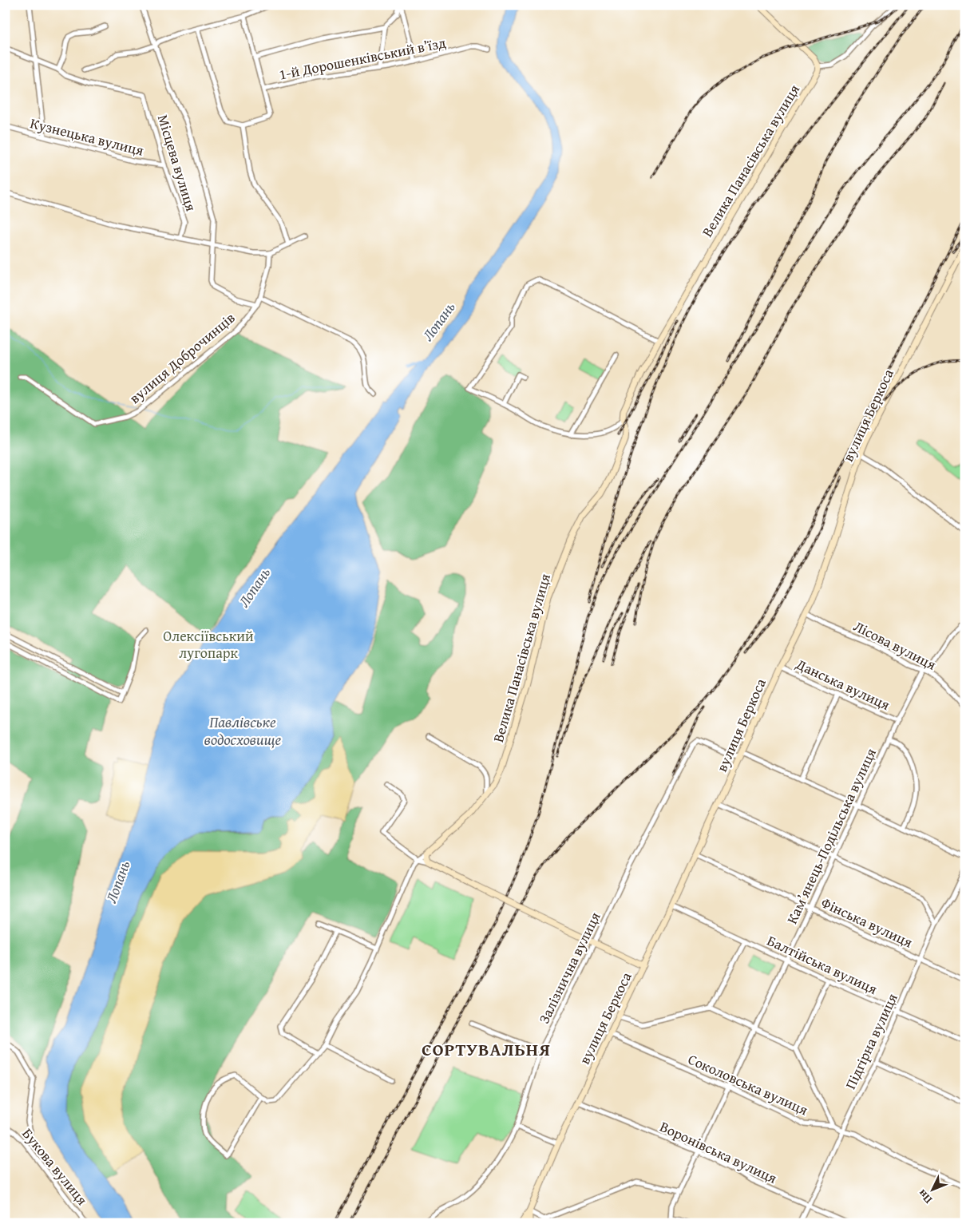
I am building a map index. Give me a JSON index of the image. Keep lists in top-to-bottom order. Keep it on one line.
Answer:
{"streets":{"street":["1-й Дорошенківський в’їзд","Кузнецька вулиця","Велика Панасівська вулиця","Місцева вулиця","вулиця Доброчинців","вулиця Беркоса","Лісова вулиця","Данська вулиця","Кам’янець-Подільська вулиця","Фінська вулиця","Балтійська вулиця","Залізнична вулиця","Підгірна вулиця","Соколовська вулиця","Воронівська вулиця","Букова вулиця"]},"crossings":[["Кузнецька вулиця","Місцева вулиця"],["вулиця Беркоса","Лісова вулиця"],["вулиця Беркоса","Данська вулиця"],["вулиця Беркоса","Фінська вулиця"],["вулиця Беркоса","Балтійська вулиця"],["вулиця Беркоса","Залізнична вулиця"],["вулиця Беркоса","Соколовська вулиця"],["вулиця Беркоса","Воронівська вулиця"],["Лісова вулиця","Кам’янець-Подільська вулиця"],["Данська вулиця","Кам’янець-Подільська вулиця"],["Кам’янець-Подільська вулиця","Фінська вулиця"],["Кам’янець-Подільська вулиця","Балтійська вулиця"],["Кам’янець-Подільська вулиця","Соколовська вулиця"],["Кам’янець-Подільська вулиця","Воронівська вулиця"],["Фінська вулиця","Підгірна вулиця"],["Балтійська вулиця","Підгірна вулиця"],["Підгірна вулиця","Соколовська вулиця"],["Підгірна вулиця","Воронівська вулиця"]],"districts":["СОРТУВАЛЬНЯ"],"water":["Лопань","Павлівське водосховище"],"parks":["Олексіївський лугопарк"],"north":"bottom left"}
